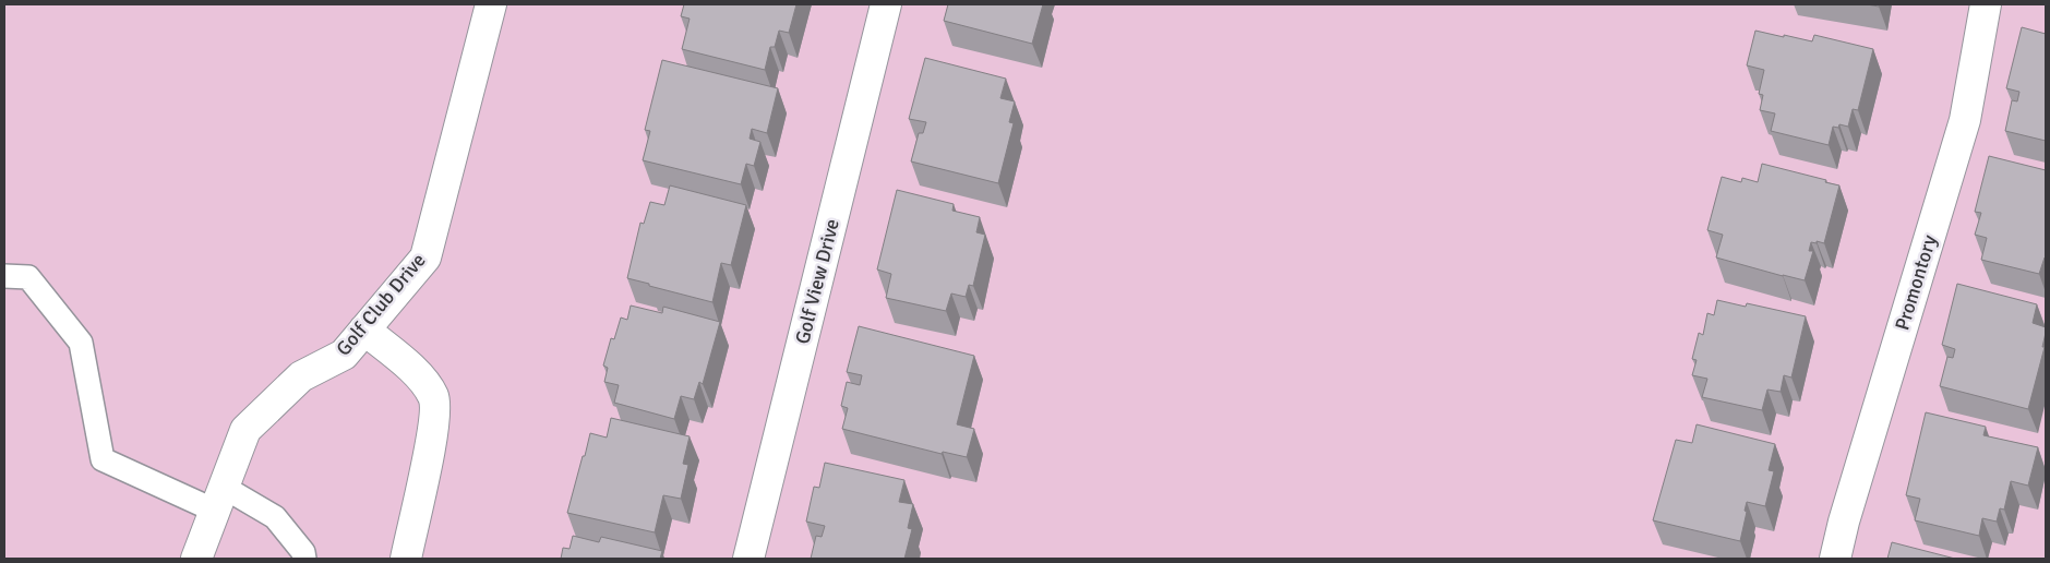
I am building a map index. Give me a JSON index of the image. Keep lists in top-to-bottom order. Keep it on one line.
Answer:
{"streets":{"street":["Golf View Drive","Promontory","Golf Club Drive"]}}
